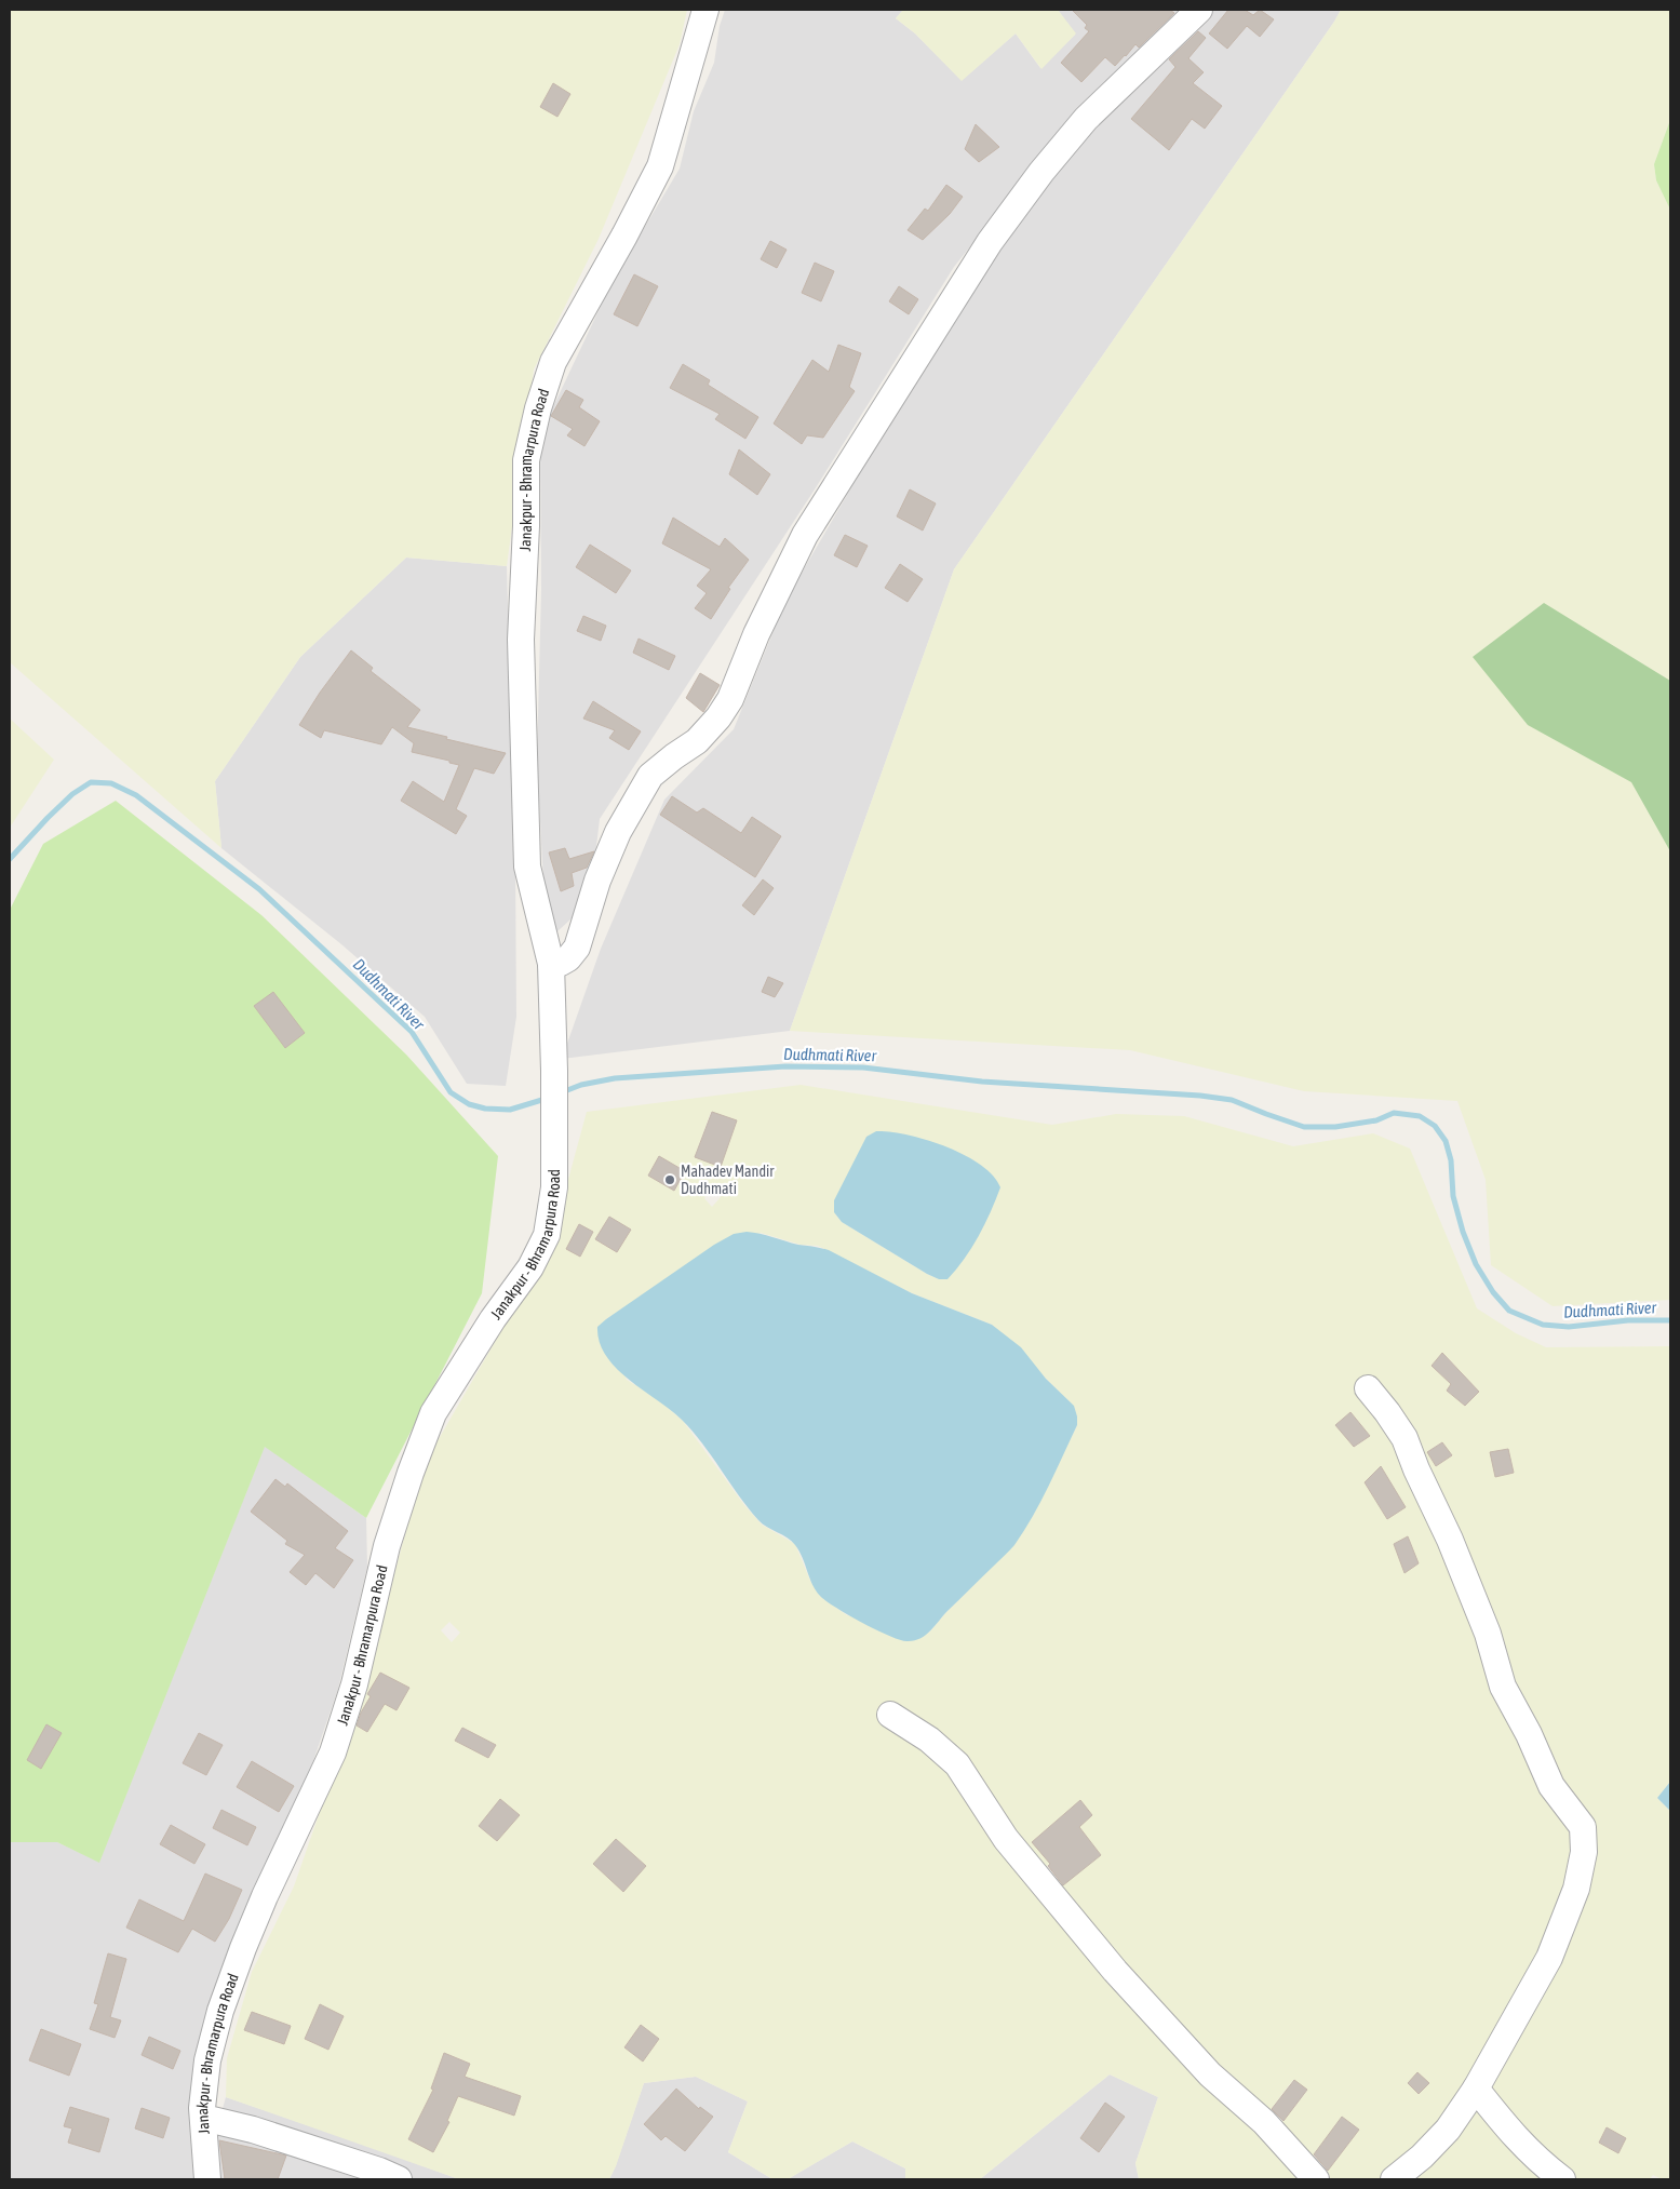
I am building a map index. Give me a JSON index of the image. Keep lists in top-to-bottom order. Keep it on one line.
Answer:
{"streets":{"street":["Janakpur - Bhramarpura Road"]},"water":["Dudhmati River"],"places":["Mahadev Mandir Dudhmati"]}
